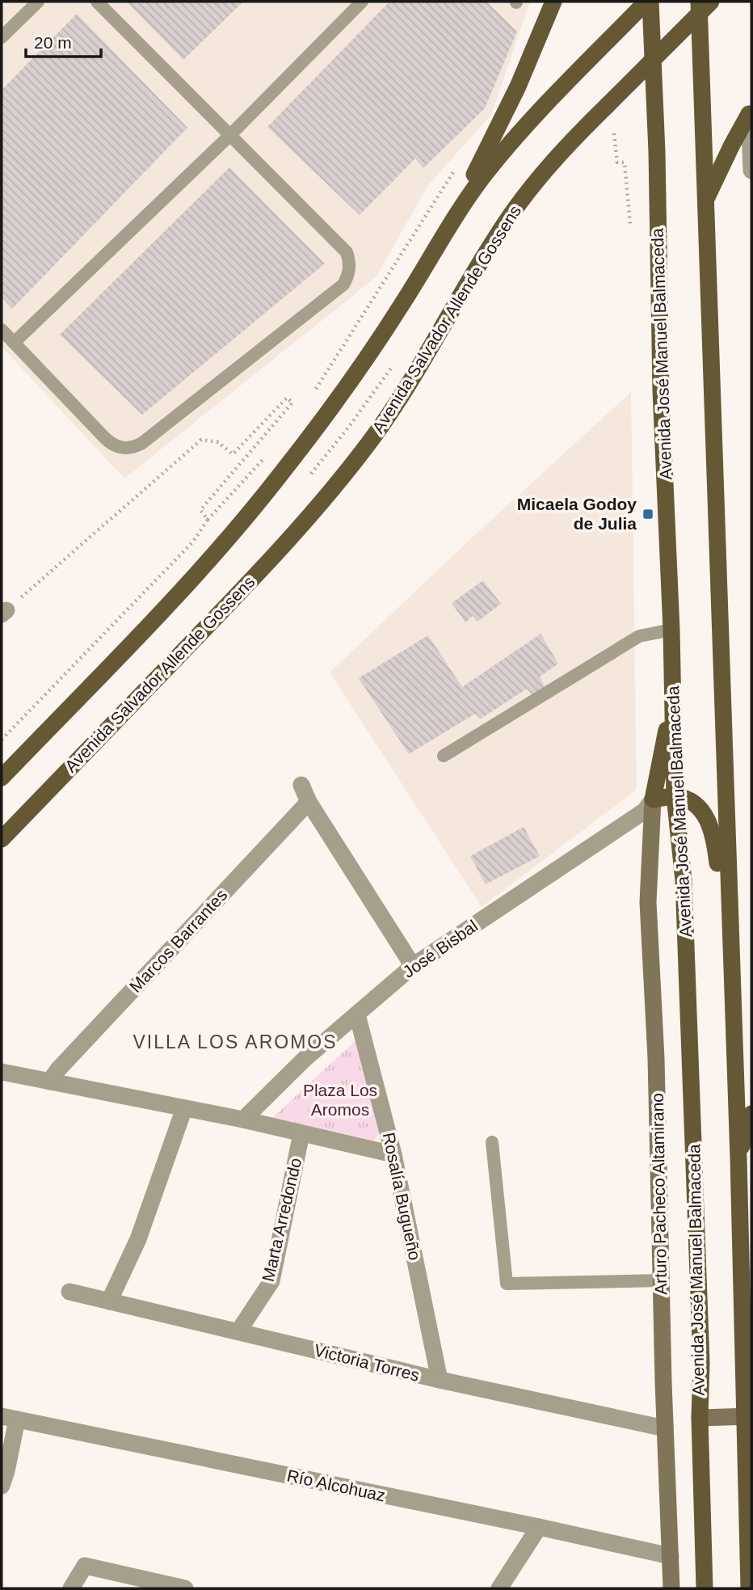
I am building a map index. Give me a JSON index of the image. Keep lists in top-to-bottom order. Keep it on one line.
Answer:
{"streets":{"main road":["Avenida Salvador Allende Gossens","Avenida José Manuel Balmaceda"],"street":["Marcos Barrantes","José Bisbal","Arturo Pacheco Altamirano","Rosalía Bugueño","Marta Arredondo","Victoria Torres","Río Alcohuaz"]},"crossings":[["José Bisbal","Arturo Pacheco Altamirano"],["José Bisbal","Rosalía Bugueño"],["Arturo Pacheco Altamirano","Victoria Torres"],["Arturo Pacheco Altamirano","Río Alcohuaz"],["Rosalía Bugueño","Victoria Torres"],["Marta Arredondo","Victoria Torres"]],"districts":["VILLA LOS AROMOS"],"parks":["Plaza Los Aromos"],"places":{"transit":["Micaela Godoy de Julia"]},"scale_bar":"20 m"}
